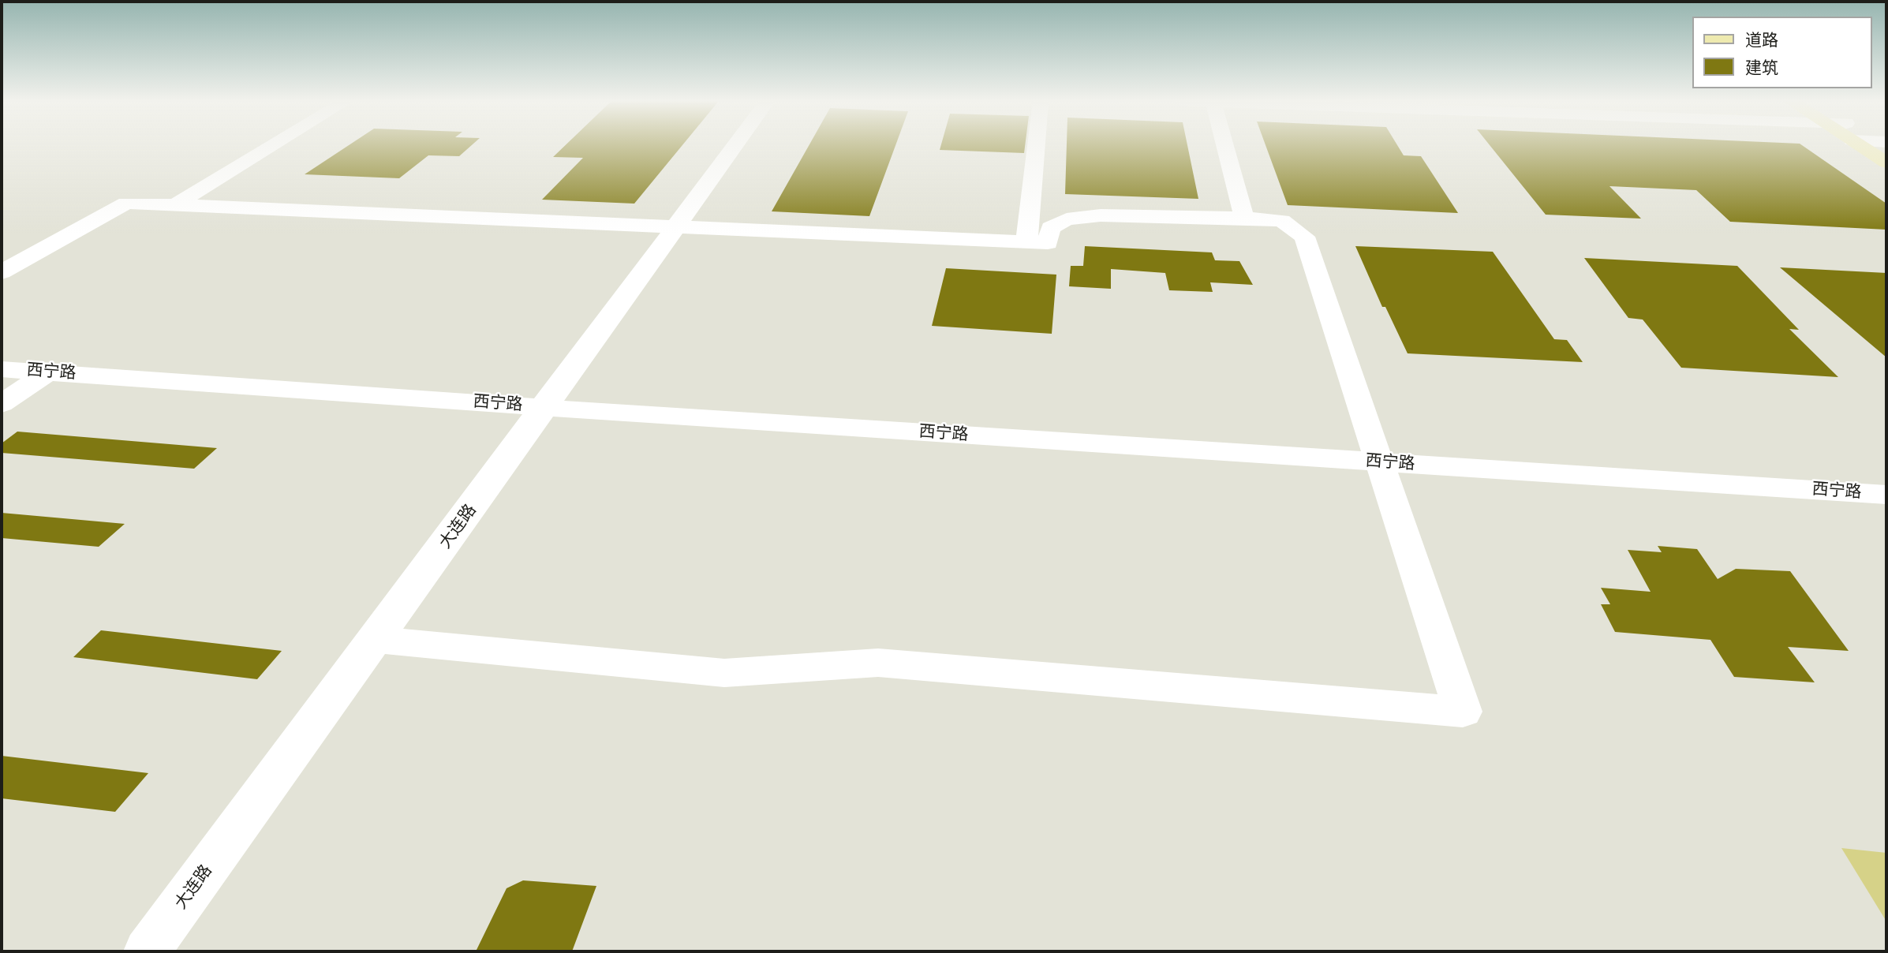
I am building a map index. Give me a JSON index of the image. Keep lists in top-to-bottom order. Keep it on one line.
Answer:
{"streets":{"street":["西宁路","大连路"]},"crossings":[["西宁路","大连路"]],"legend":["道路","建筑"]}
